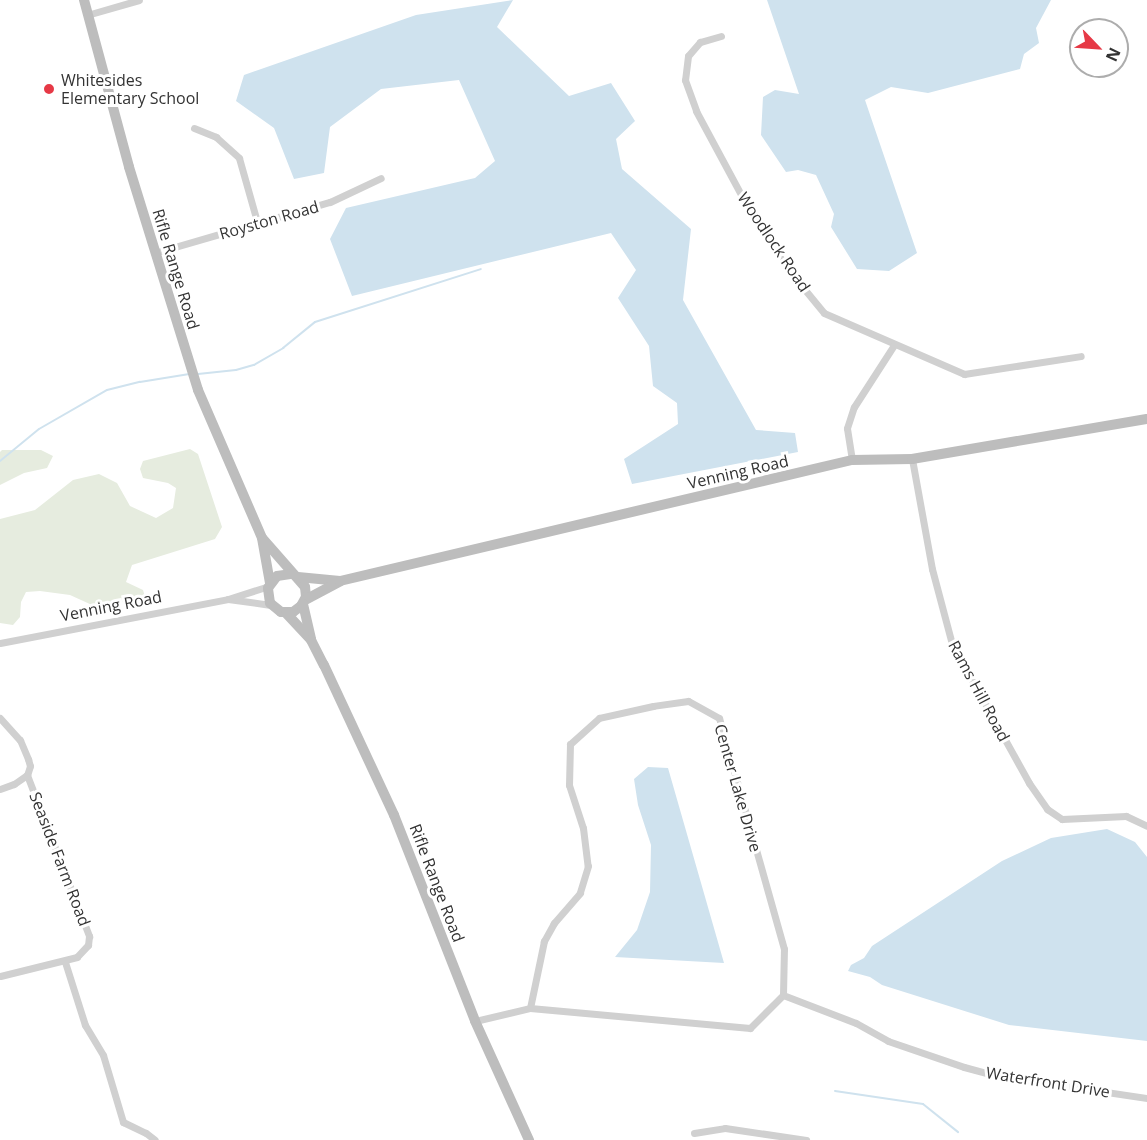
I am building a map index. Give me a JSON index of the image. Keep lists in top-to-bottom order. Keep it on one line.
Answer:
{"streets":{"main road":["Rifle Range Road","Venning Road"],"street":["Royston Road","Woodlock Road","Rams Hill Road","Center Lake Drive","Seaside Farm Road","Waterfront Drive"]},"crossings":[["Royston Road","Rifle Range Road"],["Rifle Range Road","Venning Road"],["Venning Road","Rams Hill Road"],["Center Lake Drive","Waterfront Drive"]],"places":["Whitesides Elementary School"],"north":"bottom right"}
